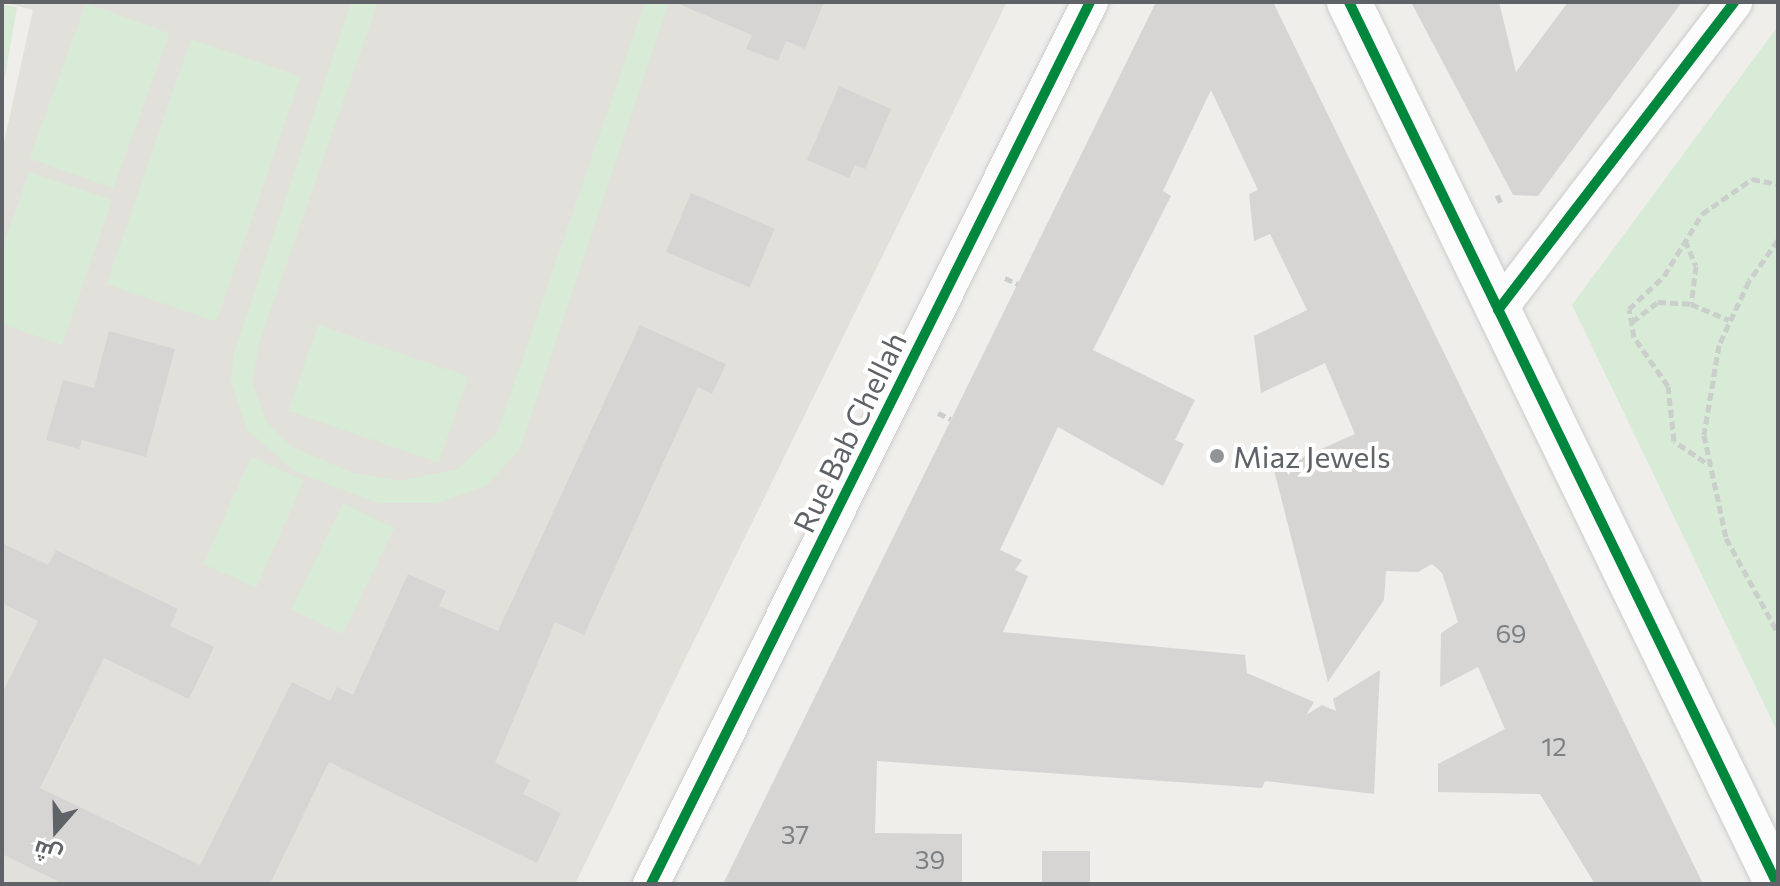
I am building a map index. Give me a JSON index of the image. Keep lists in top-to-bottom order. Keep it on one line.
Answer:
{"streets":{"street":["Rue Bab Chellah"]},"places":["Miaz Jewels"],"house_numbers":["69","12","37","39"],"north":"bottom"}
